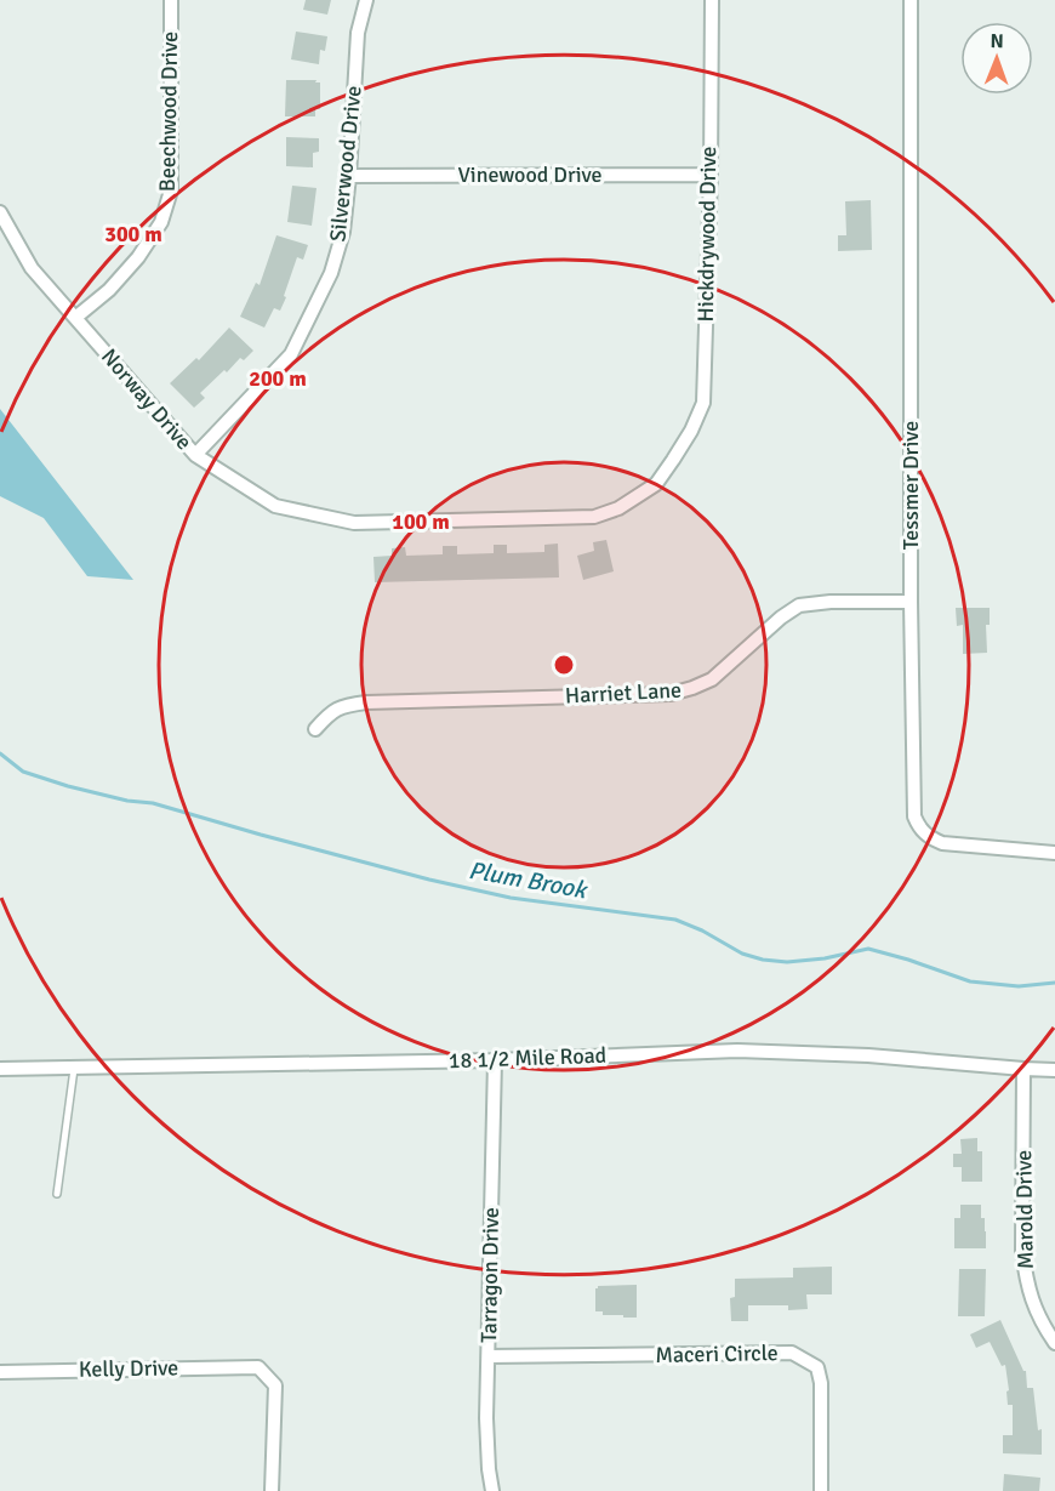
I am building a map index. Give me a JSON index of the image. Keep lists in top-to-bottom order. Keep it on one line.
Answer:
{"streets":{"street":["Beechwood Drive","Silverwood Drive","Vinewood Drive","Hickdrywood Drive","Norway Drive","Tessmer Drive","Harriet Lane","18 1/2 Mile Road","Marold Drive","Tarragon Drive","Maceri Circle","Kelly Drive"]},"crossings":[["Beechwood Drive","Norway Drive"],["Silverwood Drive","Vinewood Drive"],["Silverwood Drive","Norway Drive"],["Vinewood Drive","Hickdrywood Drive"],["Hickdrywood Drive","Norway Drive"],["Tessmer Drive","Harriet Lane"],["18 1/2 Mile Road","Marold Drive"],["18 1/2 Mile Road","Tarragon Drive"],["Tarragon Drive","Maceri Circle"]],"water":["Plum Brook"],"north":"top","rings":["300 m","200 m","100 m"]}
